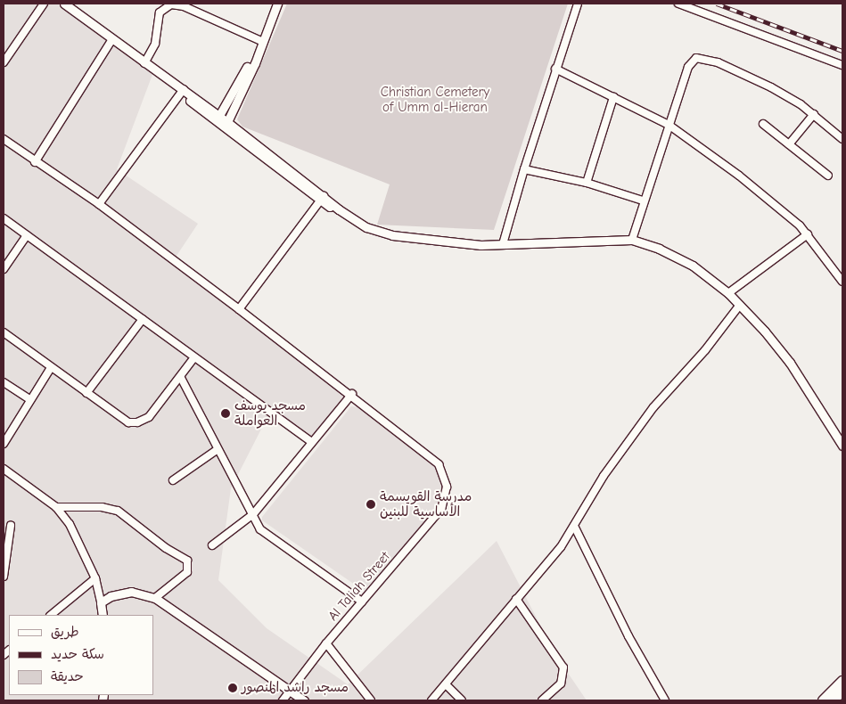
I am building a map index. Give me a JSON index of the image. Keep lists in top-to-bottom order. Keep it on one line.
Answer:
{"streets":{"street":["Al Taliah Street"]},"parks":["Christian Cemetery of Umm al-Hieran"],"places":["مسجد يوسف العواملة","مدرسة القويسمة الأساسية للبنين","مسجد راشد المنصور"],"legend":["طريق","سكة حديد","حديقة"]}
